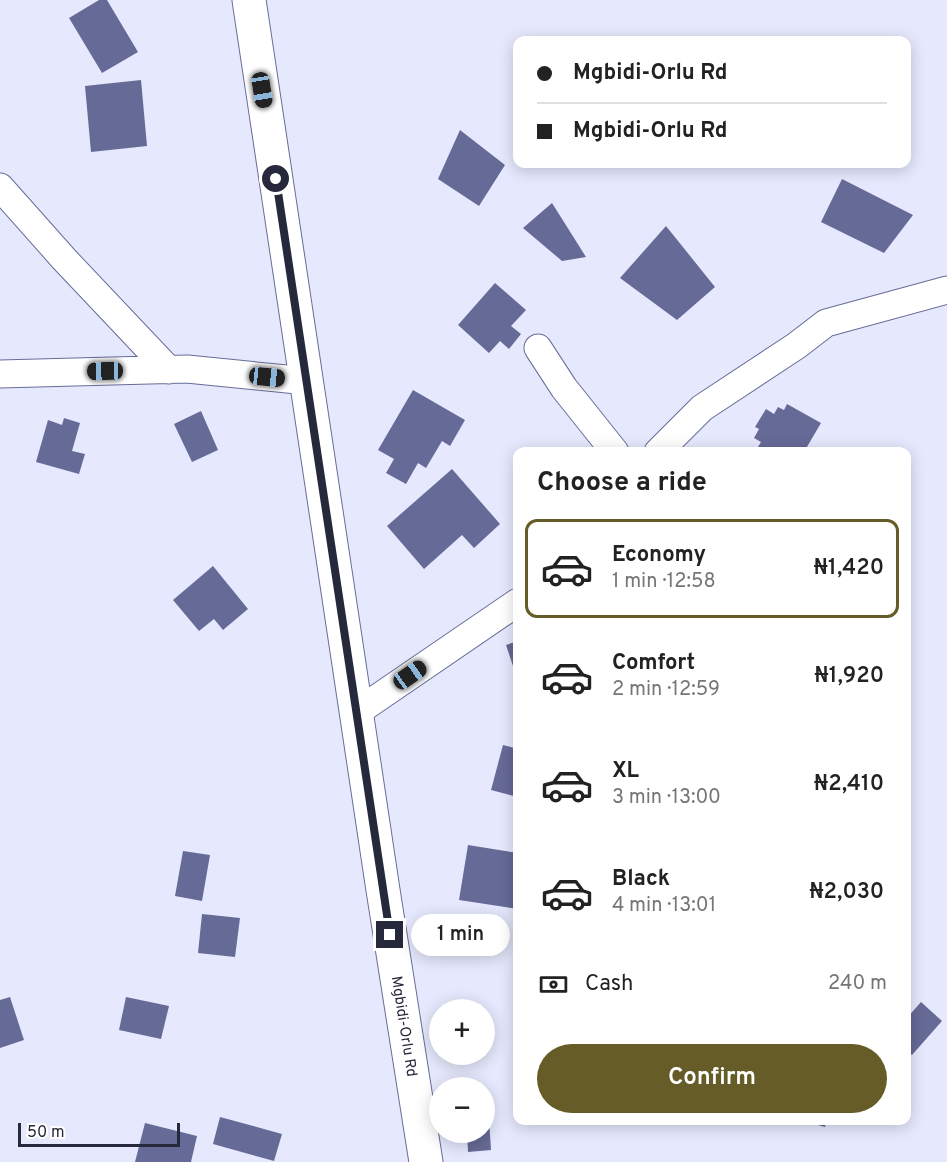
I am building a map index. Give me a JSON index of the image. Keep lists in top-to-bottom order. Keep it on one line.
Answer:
{"streets":{"main road":["Mgbidi-Orlu Rd"]},"scale_bar":"50 m","page":{"banner":["Mgbidi-Orlu Rd","Mgbidi-Orlu Rd"],"heading":"Choose a ride","list":[{"name":"Economy","note":"1 min · 12:58","value":"₦1,420"},{"name":"Comfort","note":"2 min · 12:59","value":"₦1,920"},{"name":"XL","note":"3 min · 13:00","value":"₦2,410"},{"name":"Black","note":"4 min · 13:01","value":"₦2,030"}],"bubble":"1 min","pay":["Cash","240 m"],"map_buttons":["+","−"],"buttons":"Confirm","scale":"50 m"}}
